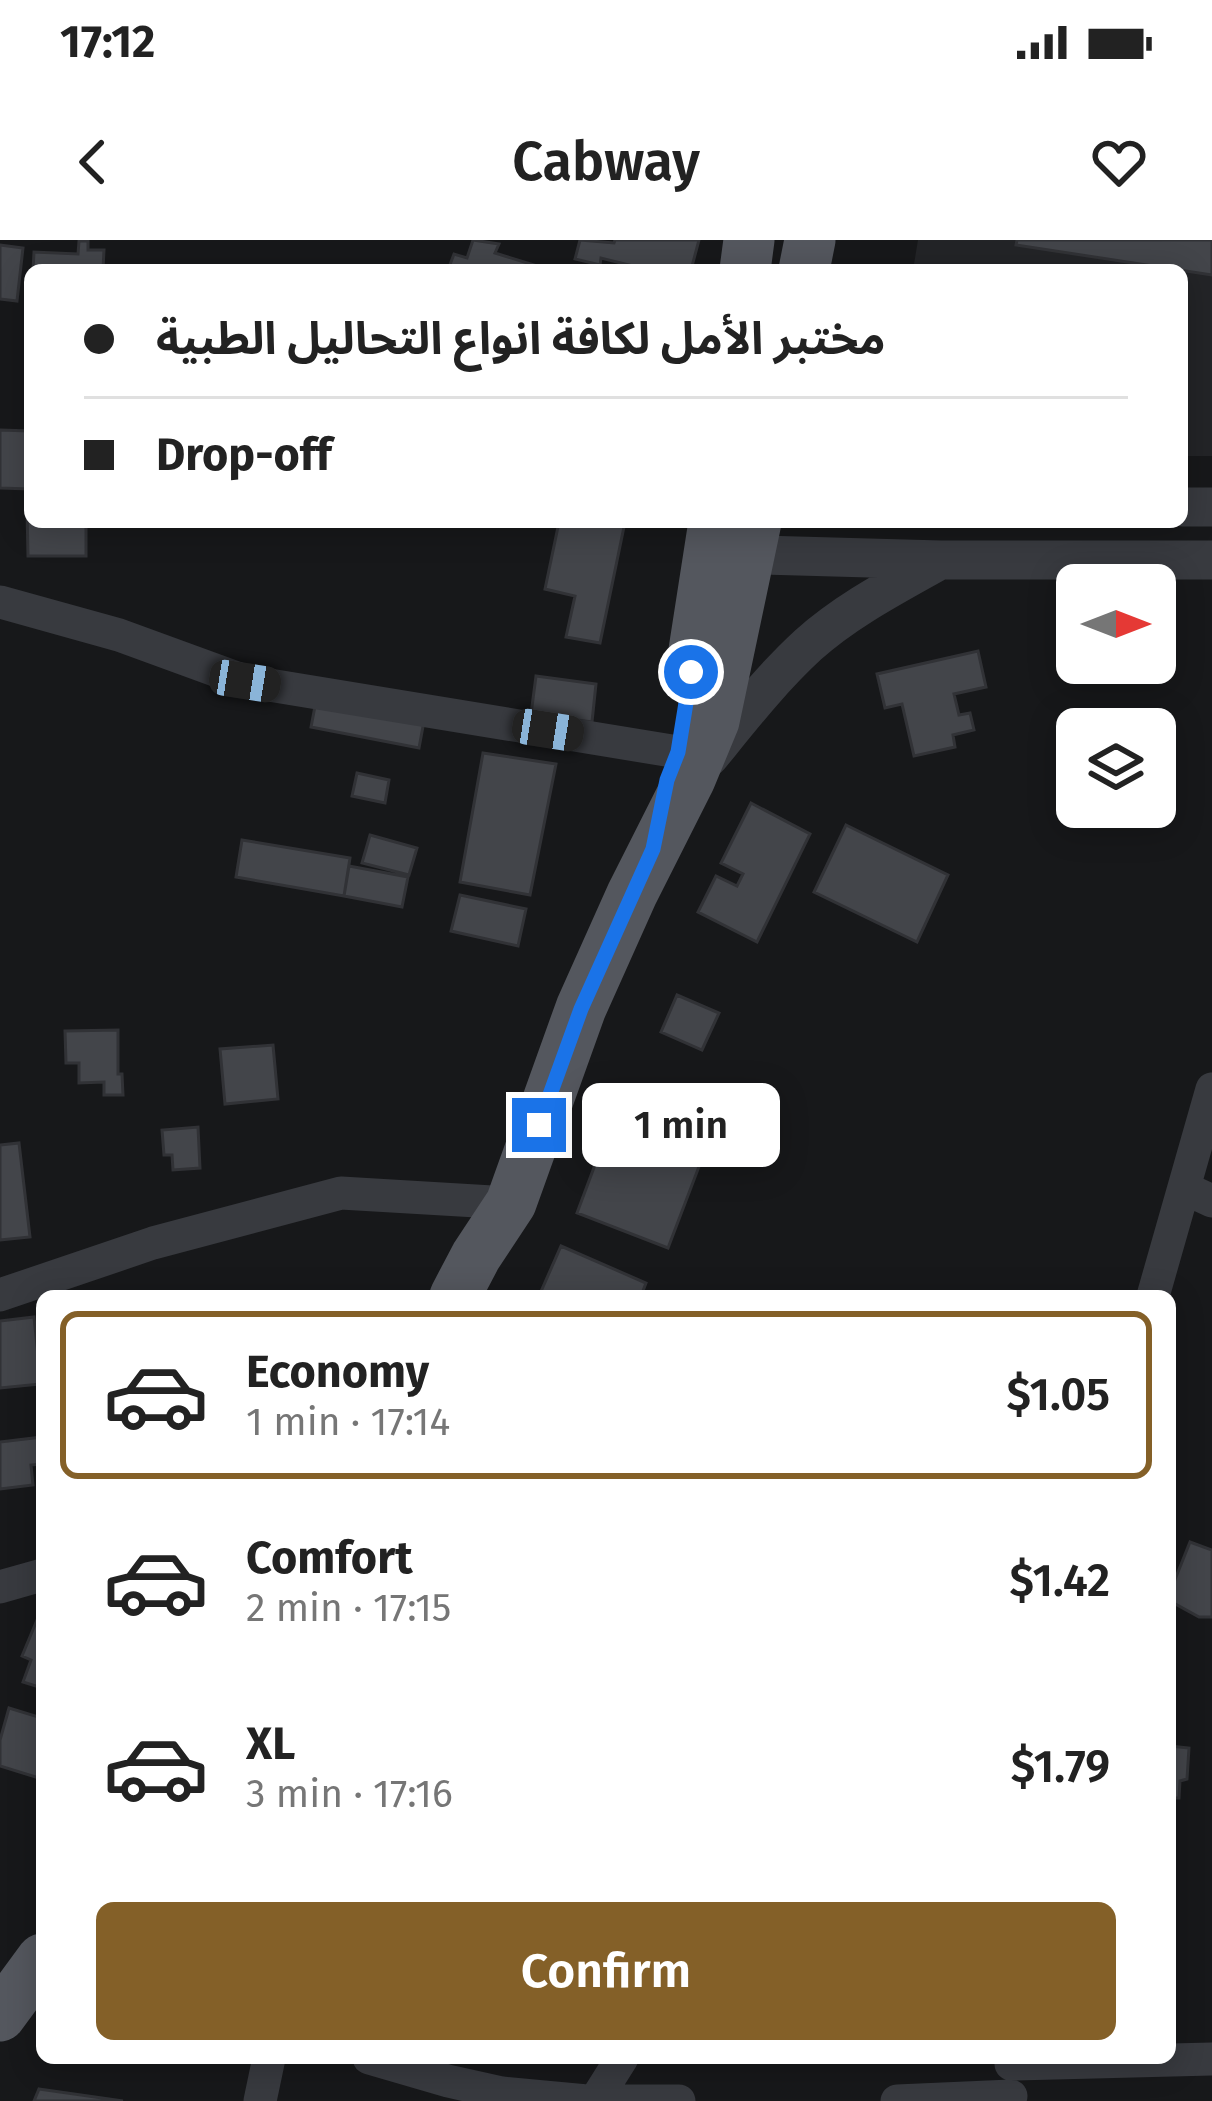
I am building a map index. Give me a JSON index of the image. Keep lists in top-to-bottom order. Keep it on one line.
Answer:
{"north":"right","page":{"status":"17:12","header":"Cabway","banner":["مختبر الأمل لكافة انواع التحاليل الطبية","Drop-off"],"bubble":"1 min","list":[{"name":"Economy","note":"1 min · 17:14","value":"$1.05"},{"name":"Comfort","note":"2 min · 17:15","value":"$1.42"},{"name":"XL","note":"3 min · 17:16","value":"$1.79"}],"buttons":"Confirm"}}
